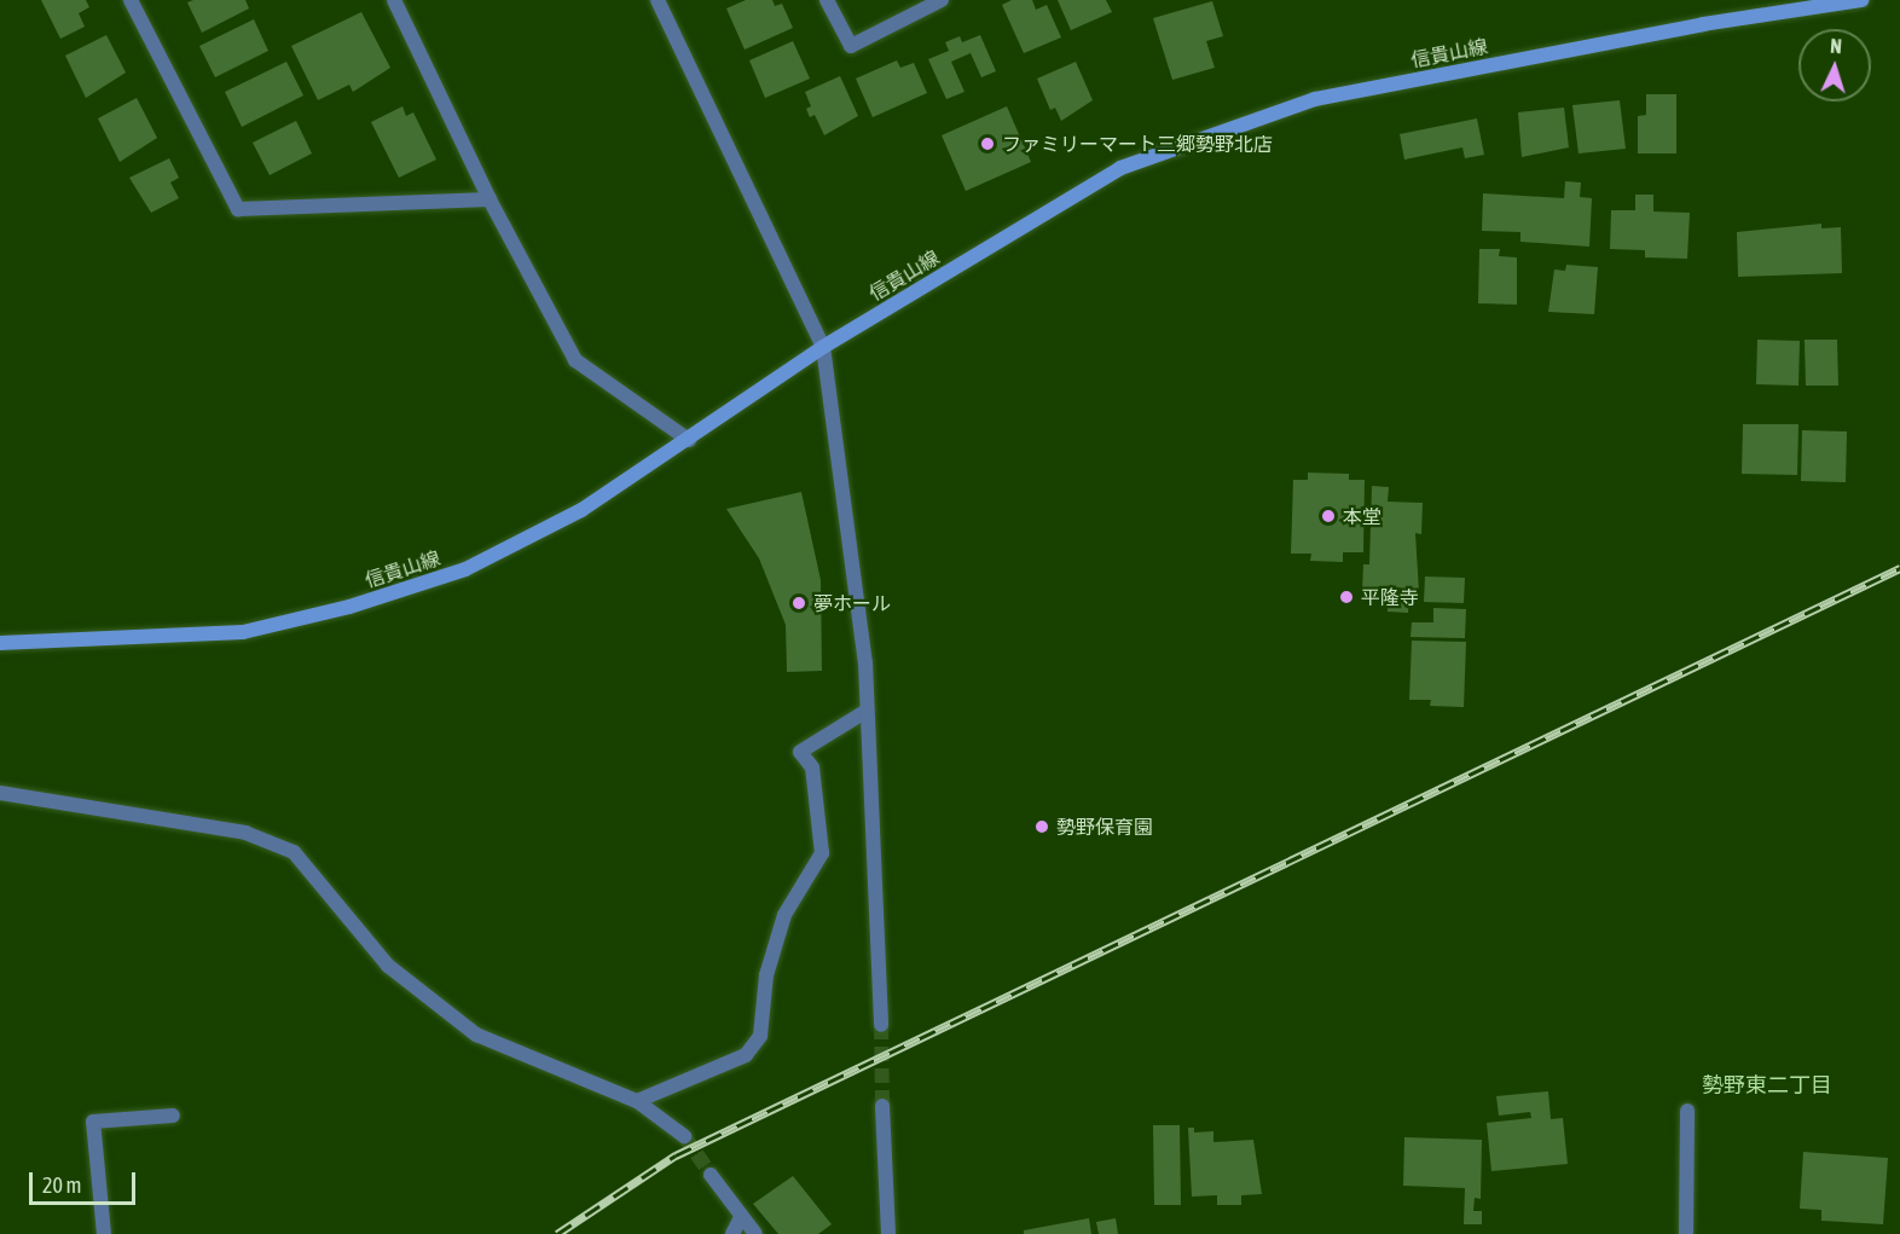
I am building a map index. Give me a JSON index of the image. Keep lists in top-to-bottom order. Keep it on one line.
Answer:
{"streets":{"main road":["信貴山線"]},"districts":["勢野東二丁目"],"places":["ファミリーマート三郷勢野北店","本堂","平隆寺","夢ホール","勢野保育園"],"scale_bar":"20 m","north":"top"}
